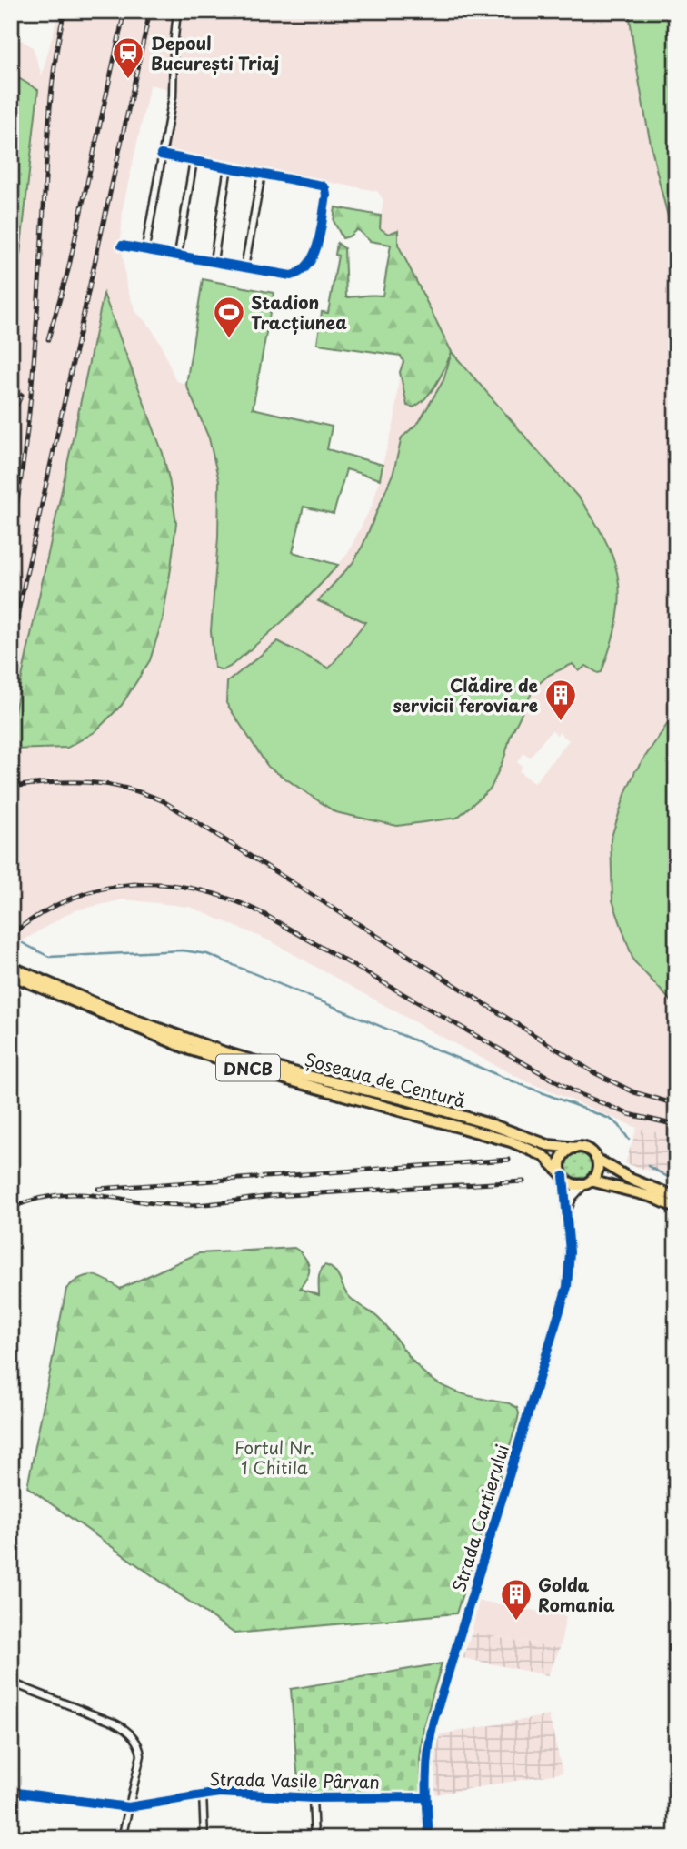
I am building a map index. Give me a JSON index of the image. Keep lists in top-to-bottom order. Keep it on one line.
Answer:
{"streets":{"main road":["DNCB","Șoseaua de Centură"],"street":["Strada Cartierului","Strada Vasile Pârvan"]},"crossings":[["Șoseaua de Centură","Strada Cartierului"],["Strada Cartierului","Strada Vasile Pârvan"]],"parks":["Fortul Nr. 1 Chitila"],"places":{"station":["Depoul București Triaj"],"sports":["Stadion Tracțiunea"],"building":["Clădire de servicii feroviare","Golda Romania"]}}
